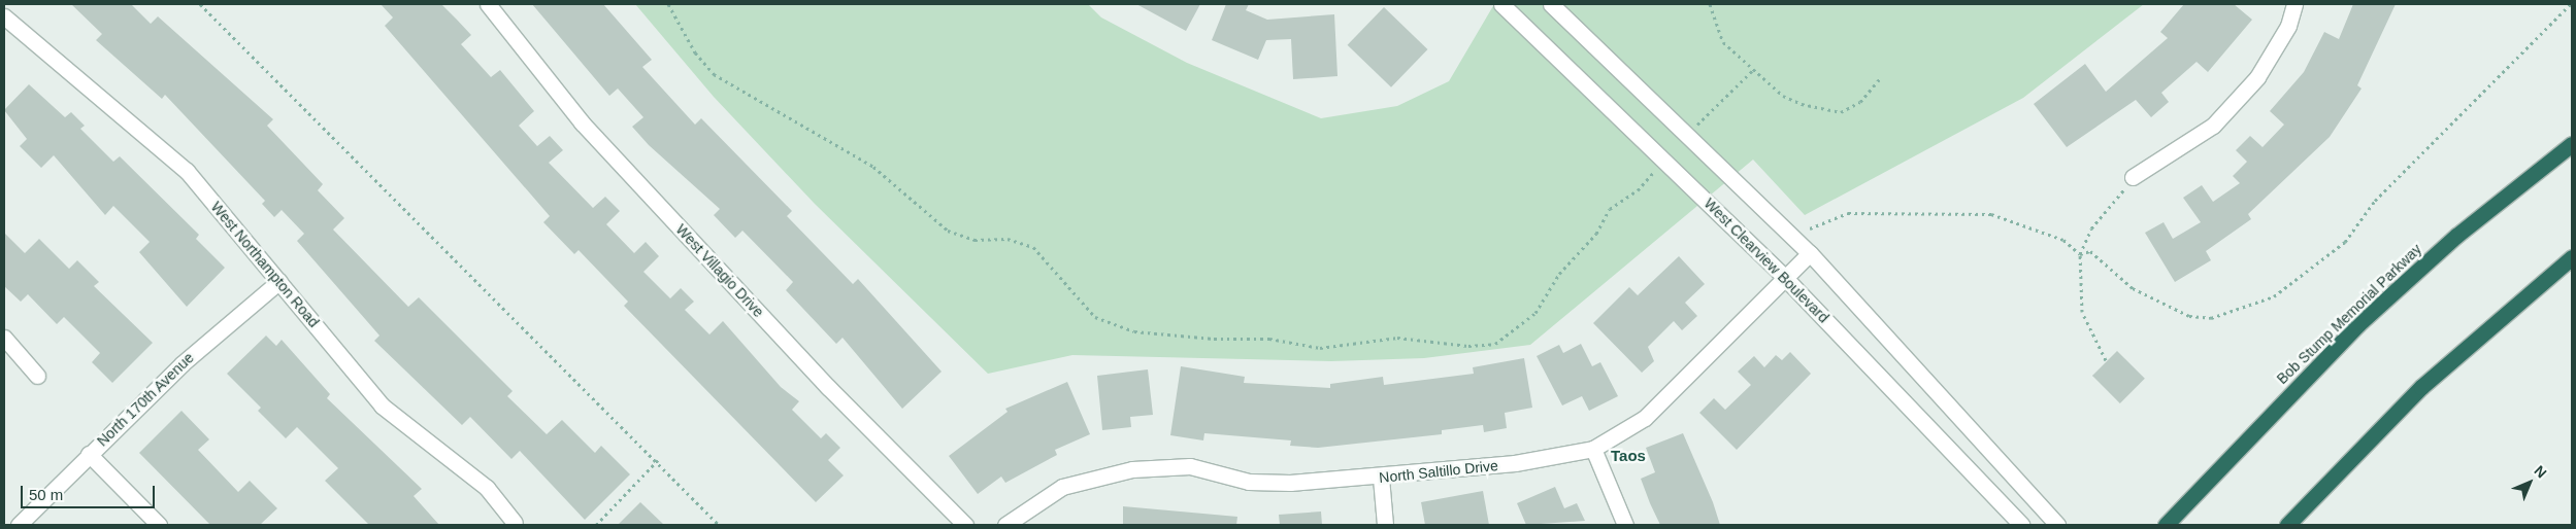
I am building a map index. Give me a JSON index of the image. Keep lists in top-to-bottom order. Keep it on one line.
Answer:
{"streets":{"highway":["Bob Stump Memorial Parkway"],"street":["West Clearview Boulevard","West Northampton Road","West Villagio Drive","North 170th Avenue","North Saltillo Drive"]},"crossings":[["West Clearview Boulevard","North Saltillo Drive"],["West Northampton Road","North 170th Avenue"]],"districts":["Taos"],"scale_bar":"50 m","north":"top right"}
